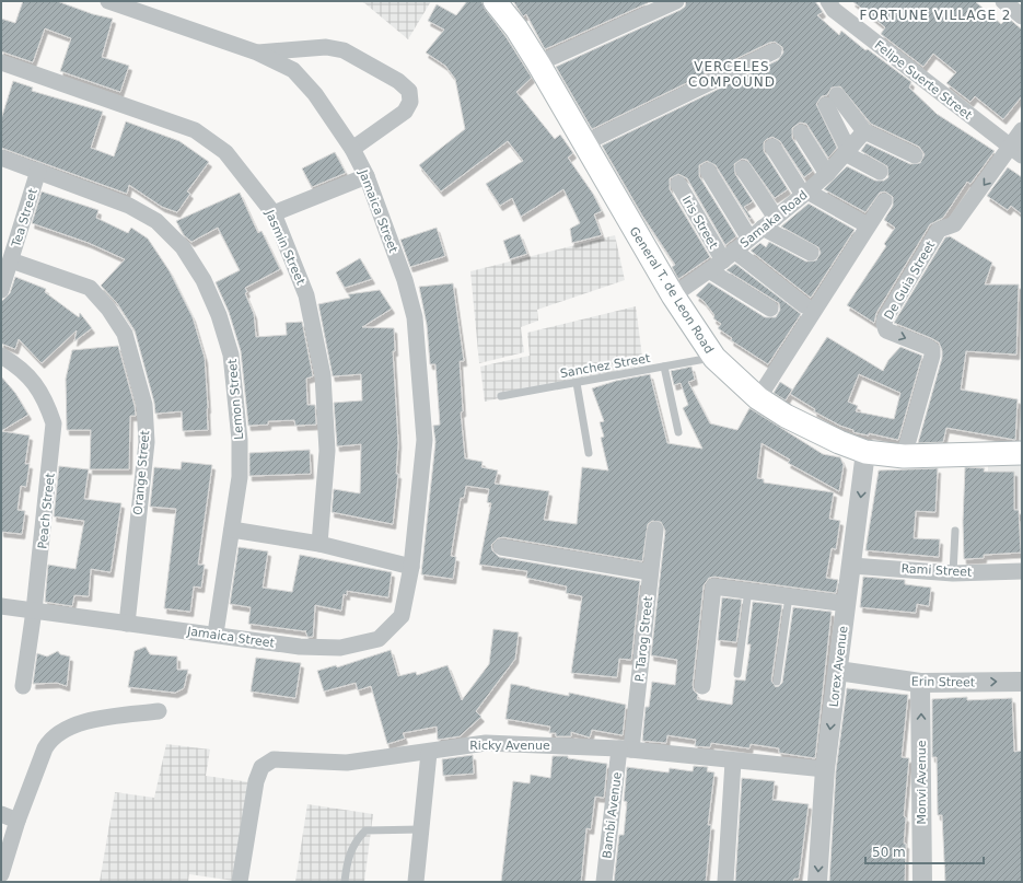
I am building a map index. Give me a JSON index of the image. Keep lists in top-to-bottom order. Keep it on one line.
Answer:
{"streets":{"main road":["General T. de Leon Road"],"street":["Felipe Suerte Street","Jamaica Street","Tea Street","Samaka Road","Iris Street","Jasmin Street","De Guia Street","Lemon Street","Orange Street","Peach Street","Rami Street","P. Tarog Street","Lorex Avenue","Erin Street","Ricky Avenue","Monvi Avenue","Bambi Avenue"],"lane":["Sanchez Street"]},"crossings":[["Felipe Suerte Street","De Guia Street"],["Jamaica Street","Lemon Street"],["Jamaica Street","Orange Street"],["Jamaica Street","Peach Street"],["Tea Street","Lemon Street"],["Tea Street","Orange Street"],["Samaka Road","Iris Street"],["Samaka Road","General T. de Leon Road"],["De Guia Street","General T. de Leon Road"],["General T. de Leon Road","Sanchez Street"],["General T. de Leon Road","Lorex Avenue"],["Rami Street","Lorex Avenue"],["P. Tarog Street","Ricky Avenue"],["P. Tarog Street","Bambi Avenue"],["Lorex Avenue","Erin Street"],["Lorex Avenue","Ricky Avenue"],["Erin Street","Monvi Avenue"],["Ricky Avenue","Bambi Avenue"]],"one_way":["Erin Street","Monvi Avenue"],"districts":["FORTUNE VILLAGE 2","VERCELES COMPOUND"],"scale_bar":"50 m"}
